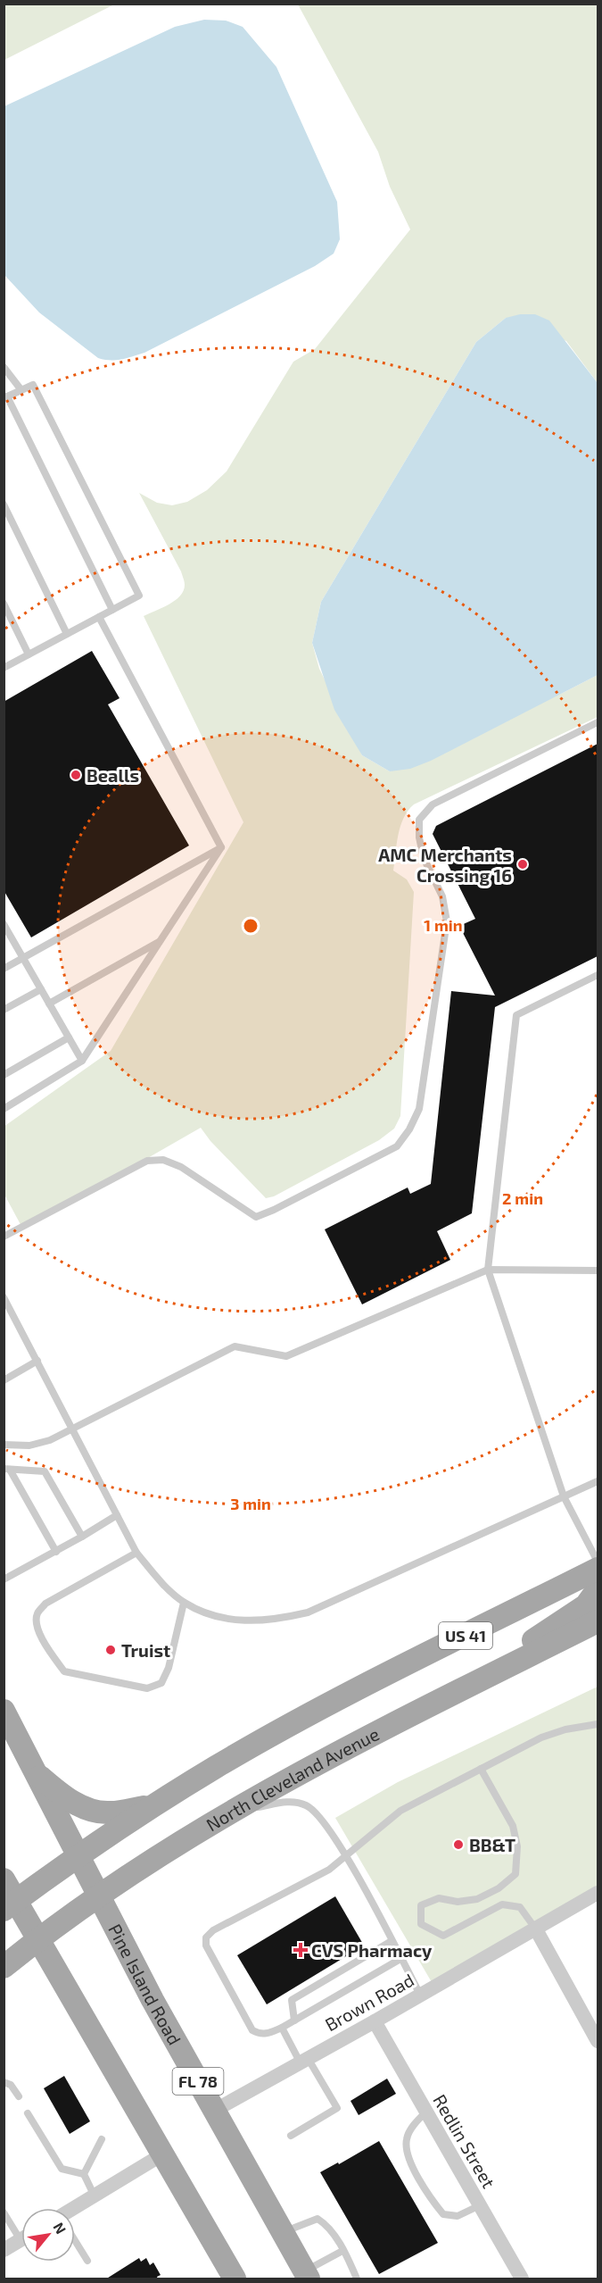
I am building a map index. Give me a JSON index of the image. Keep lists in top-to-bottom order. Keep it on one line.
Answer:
{"streets":{"main road":["US 41","North Cleveland Avenue","Pine Island Road","FL 78"],"street":["Brown Road","Redlin Street"]},"crossings":[["US 41","Pine Island Road"],["US 41","FL 78"],["North Cleveland Avenue","Pine Island Road"],["Pine Island Road","Brown Road"],["Pine Island Road","FL 78"],["Brown Road","Redlin Street"]],"places":{"other":["Bealls","AMC Merchants Crossing 16","Truist","BB&T"],"health":["CVS Pharmacy"]},"north":"top right","rings":["1 min","2 min","3 min"]}
